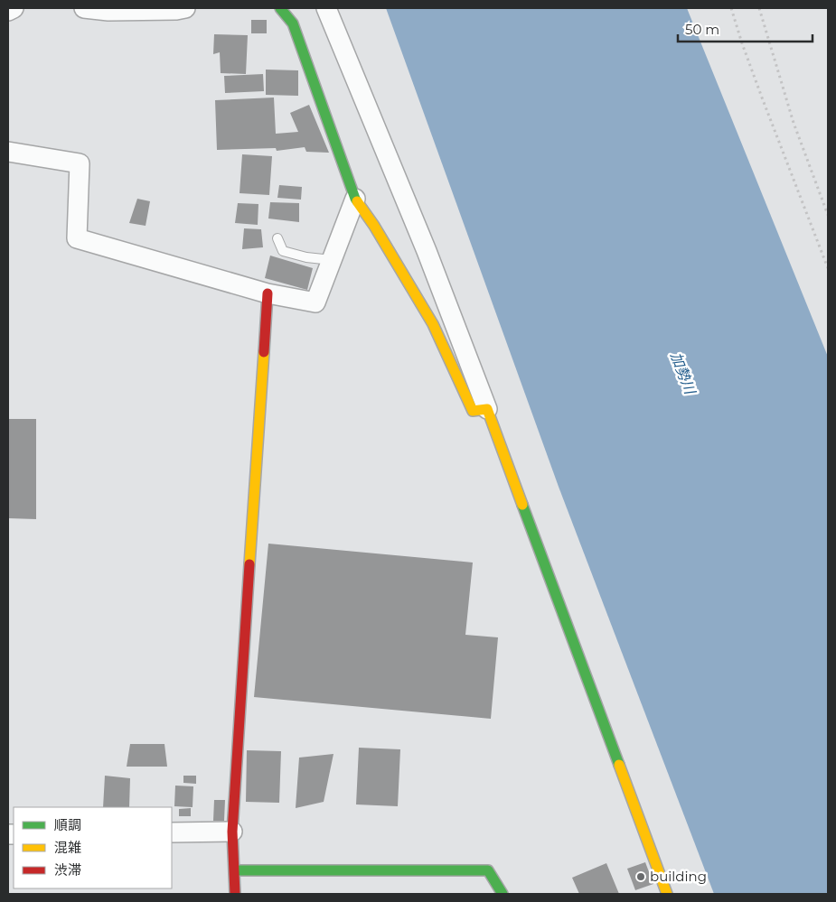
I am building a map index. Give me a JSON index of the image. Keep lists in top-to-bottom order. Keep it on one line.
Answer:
{"water":["加勢川"],"places":["building"],"legend":["順調","混雑","渋滞"],"scale_bar":"50 m"}
